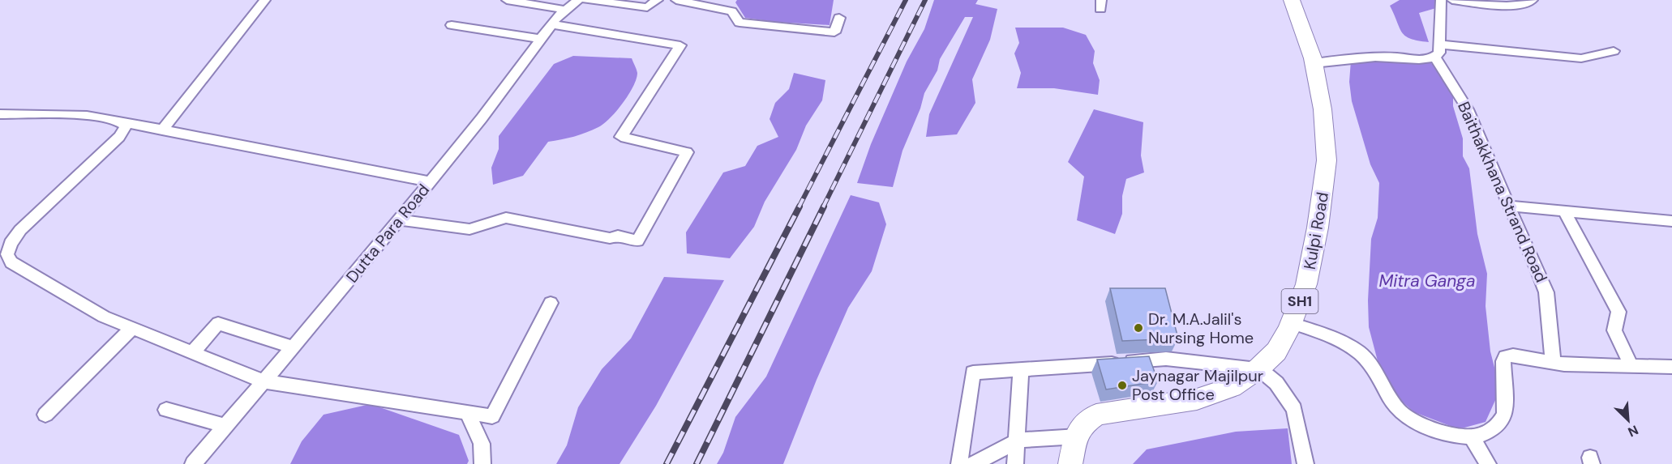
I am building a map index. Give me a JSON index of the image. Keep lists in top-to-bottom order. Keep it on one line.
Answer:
{"streets":{"main road":["Kulpi Road","SH1"],"street":["Baithakkhana Strand Road","Dutta Para Road"]},"water":["Mitra Ganga"],"places":["Dr. M.A.Jalil's Nursing Home","Jaynagar Majilpur Post Office"],"north":"bottom right"}
